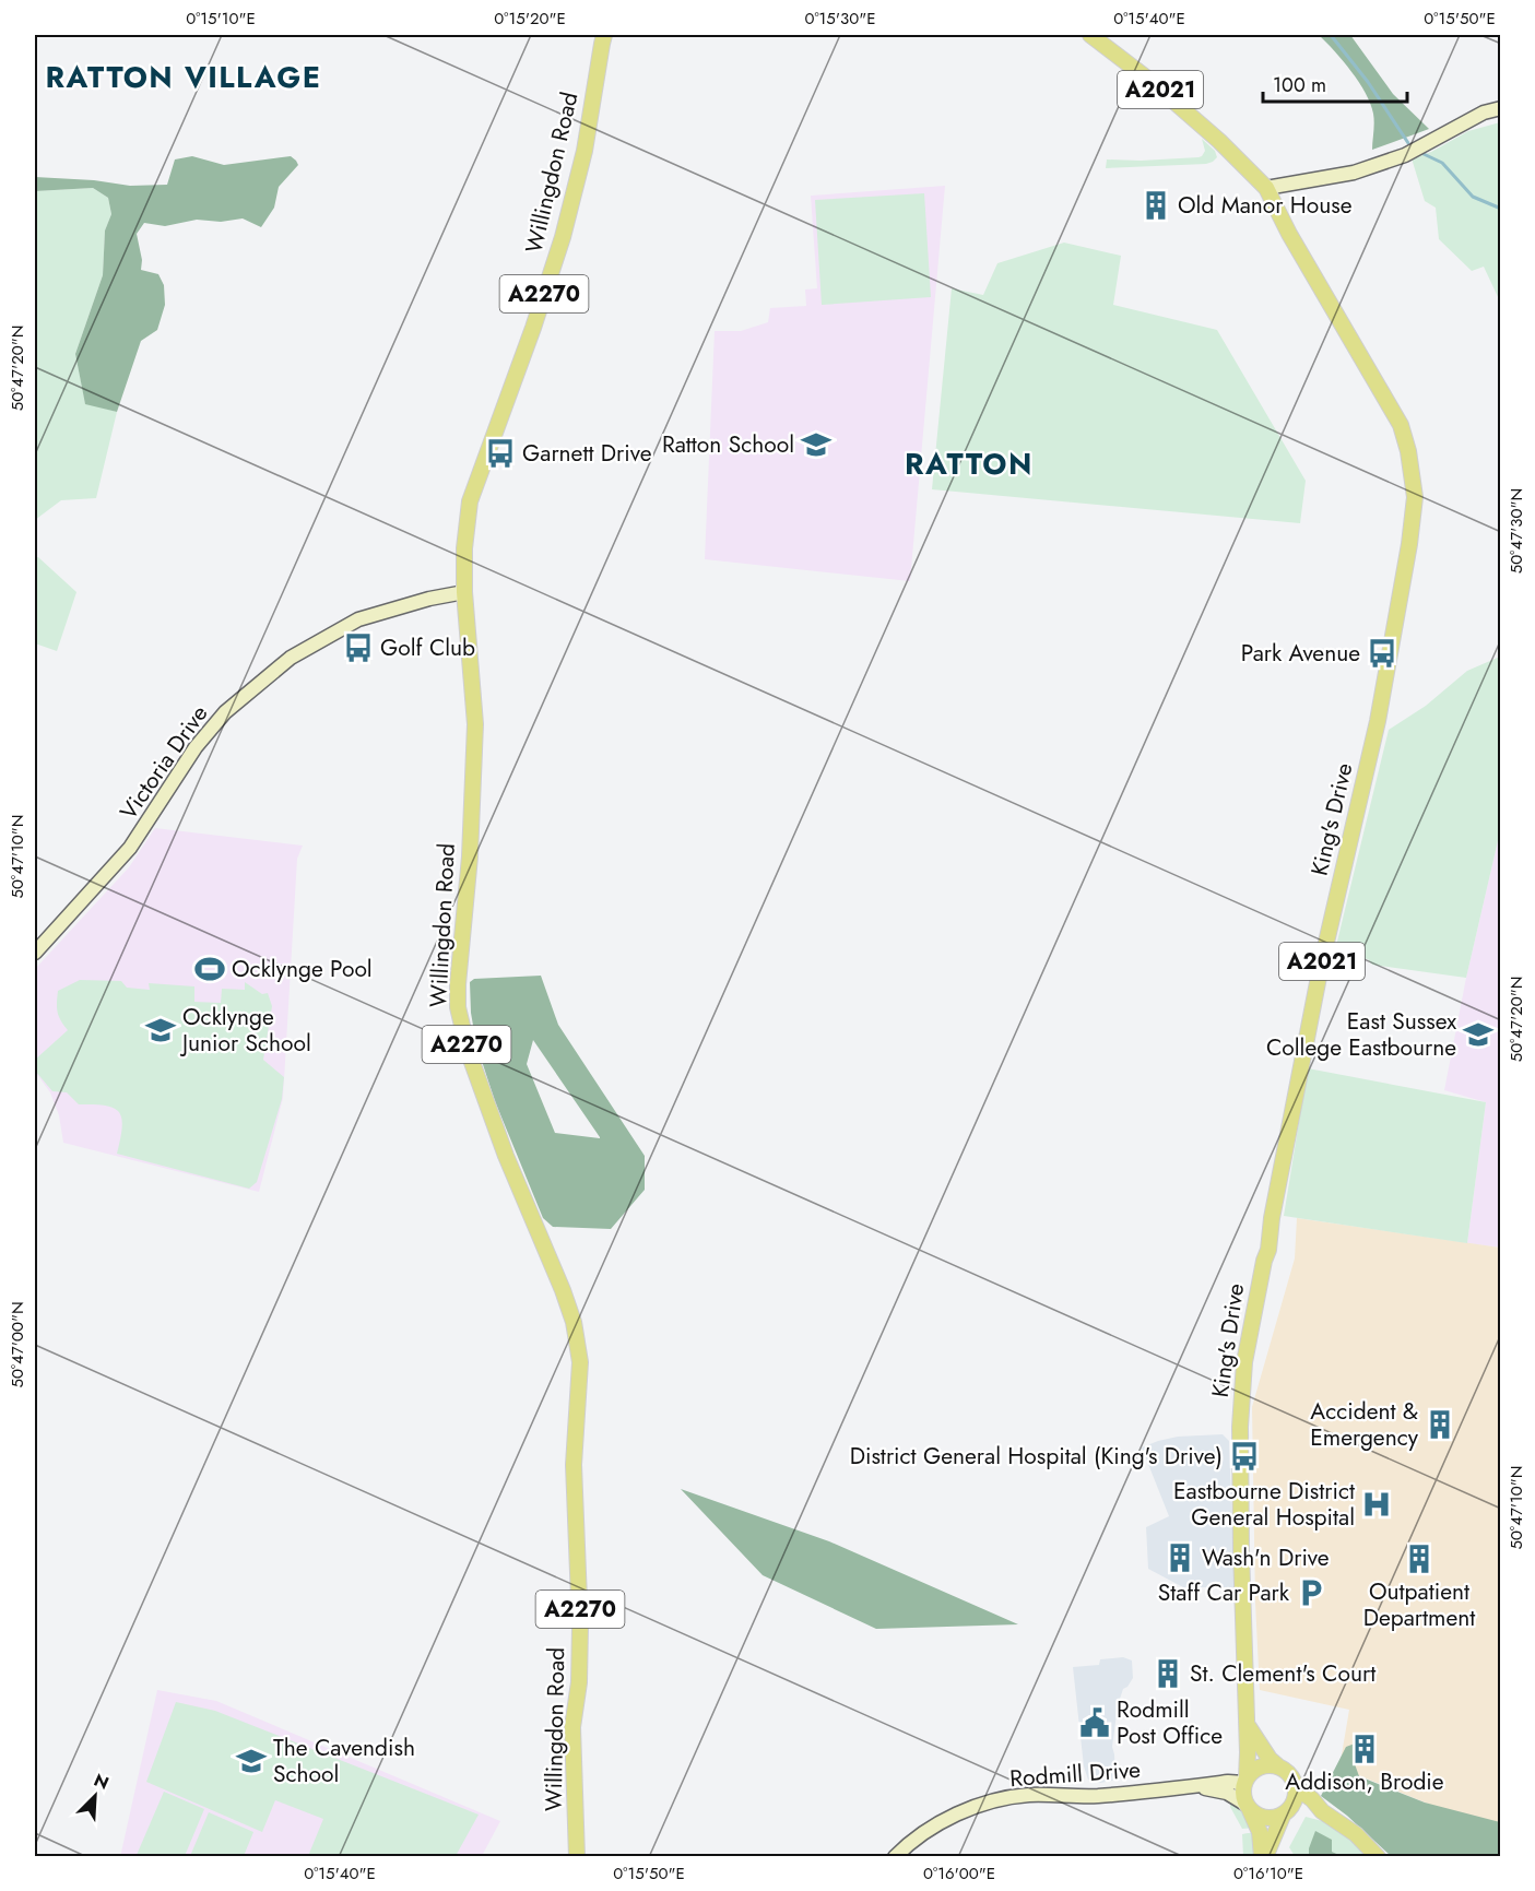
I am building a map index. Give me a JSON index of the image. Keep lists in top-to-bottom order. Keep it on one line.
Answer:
{"streets":{"main road":["A2021","Willingdon Road","A2270","King's Drive"],"street":["Victoria Drive","Rodmill Drive"]},"crossings":[["A2021","King's Drive"],["A2021","Rodmill Drive"],["Willingdon Road","Victoria Drive"]],"districts":["RATTON VILLAGE","RATTON"],"places":{"building":["Old Manor House","Accident & Emergency","Wash'n Drive","Outpatient Department","St. Clement's Court","Addison, Brodie"],"school or university":["Ratton School","Ocklynge Junior School","East Sussex College Eastbourne","The Cavendish School"],"bus stop":["Garnett Drive","Golf Club","Park Avenue","District General Hospital (King's Drive)"],"sports":["Ocklynge Pool"],"hospital":["Eastbourne District General Hospital"],"parking":["Staff Car Park"],"public building":["Rodmill Post Office"]},"scale_bar":"100 m","north":"top right","coordinates":["0°15'10\"E","0°15'20\"E","0°15'30\"E","0°15'40\"E","0°15'50\"E","50°47'20\"N","50°47'30\"N","50°47'10\"N","50°47'00\"N","0°16'00\"E","0°16'10\"E"]}
